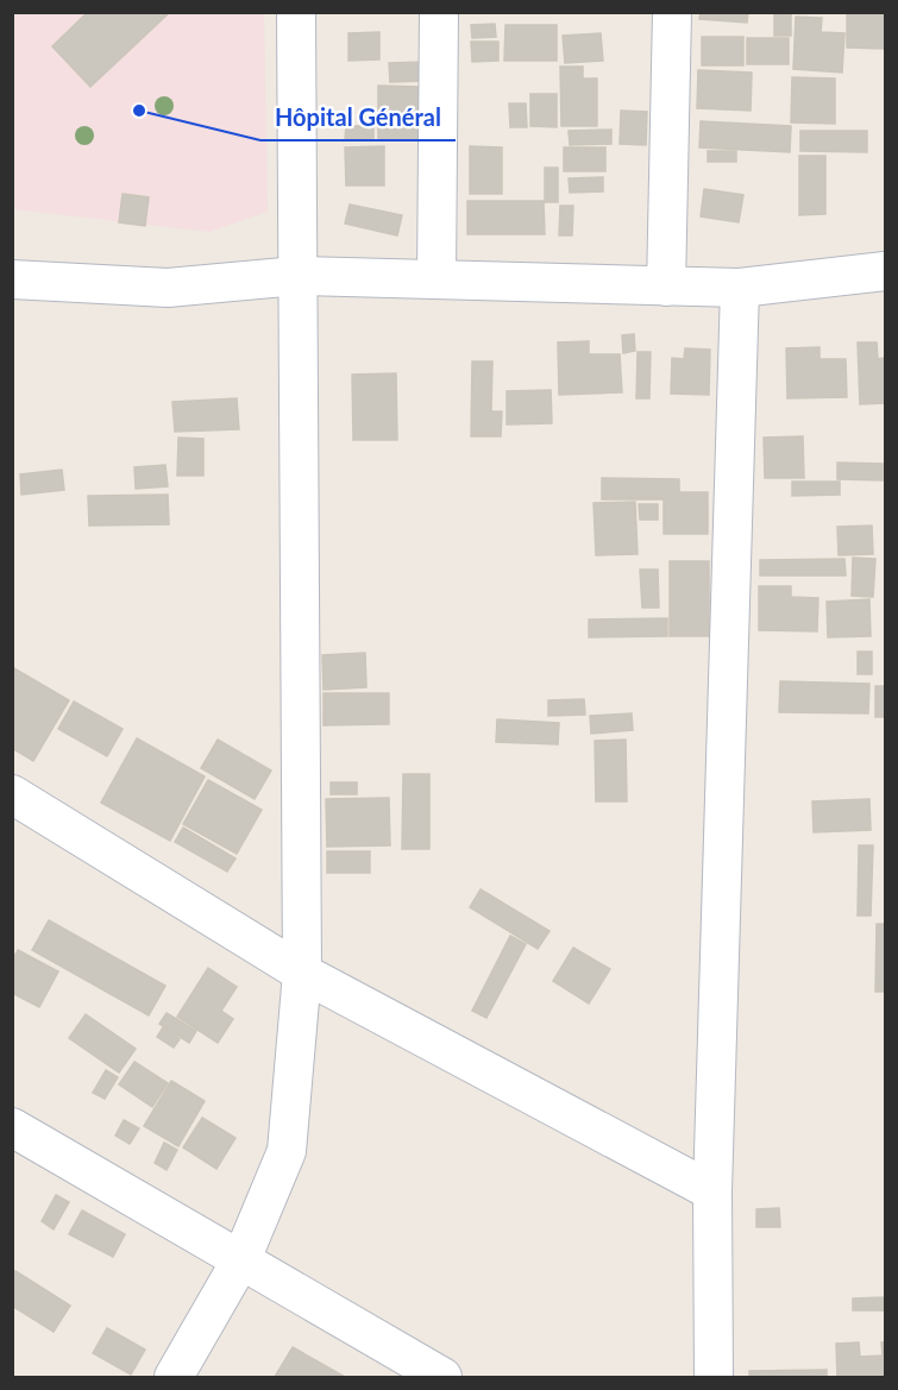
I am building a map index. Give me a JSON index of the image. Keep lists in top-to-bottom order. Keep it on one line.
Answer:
{"places":["Hôpital Général"]}
